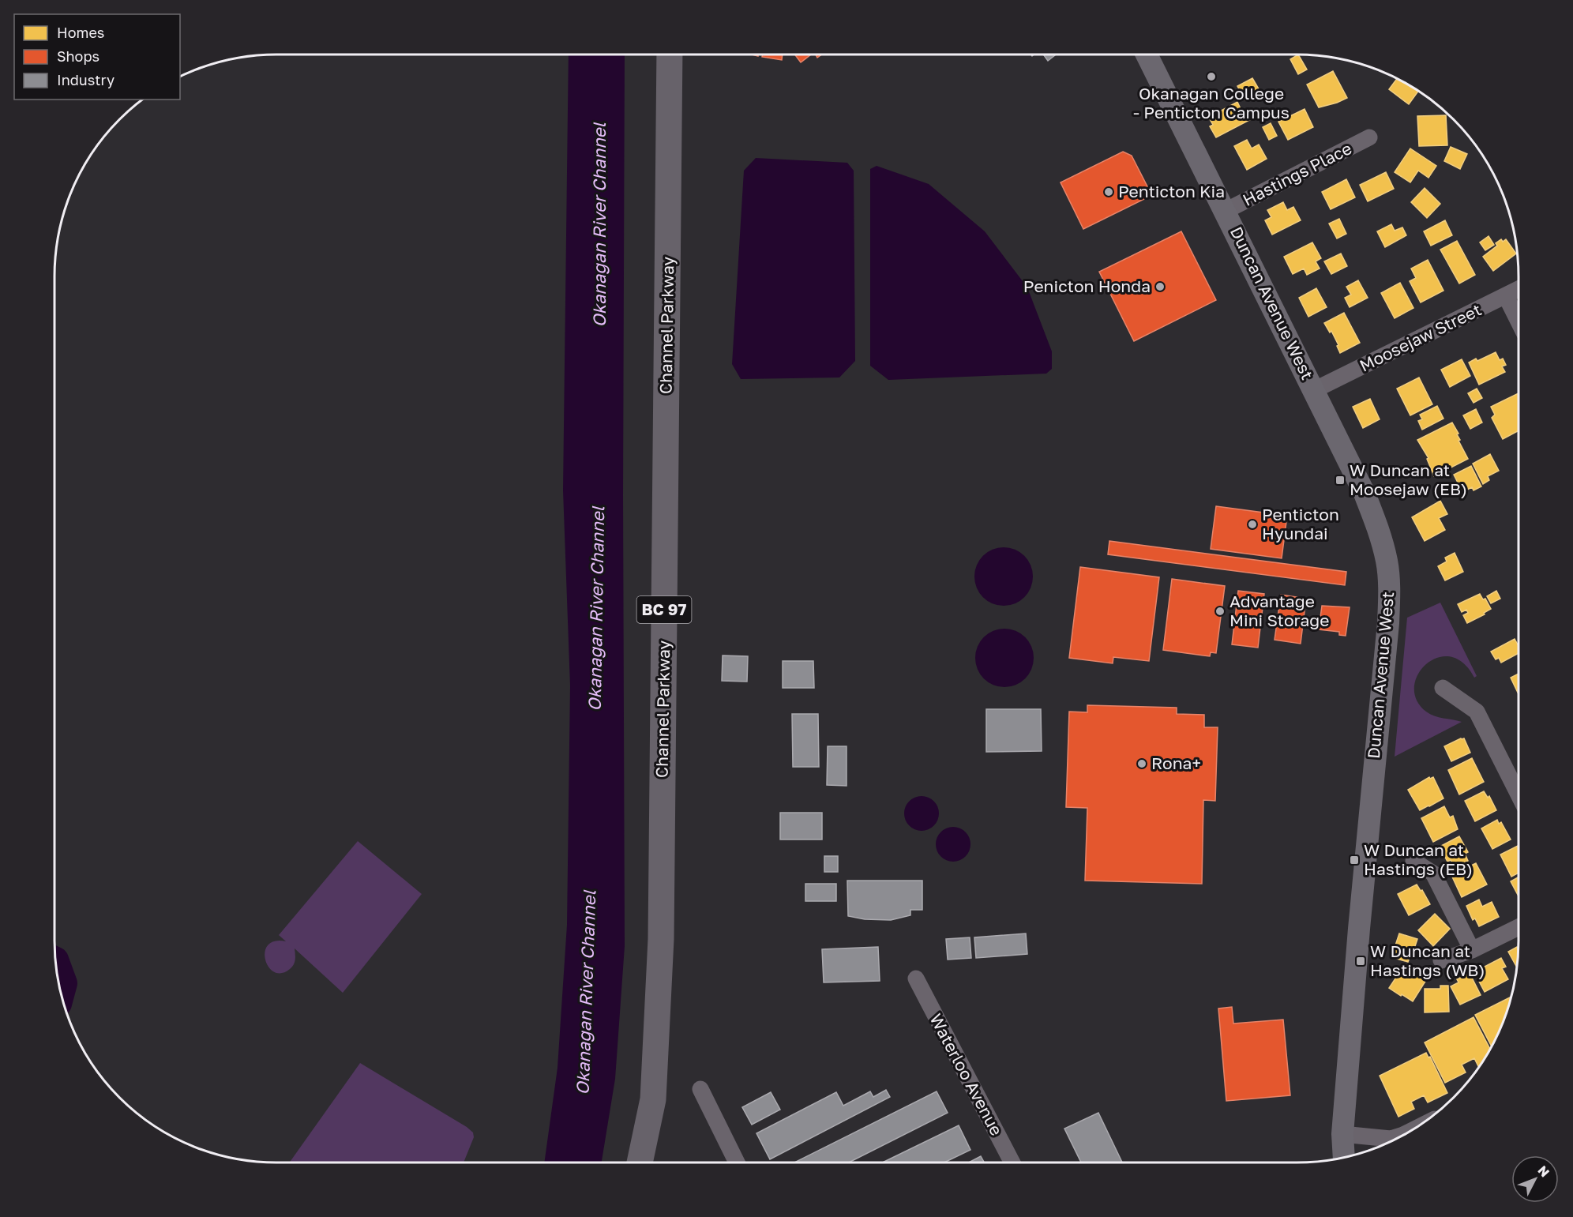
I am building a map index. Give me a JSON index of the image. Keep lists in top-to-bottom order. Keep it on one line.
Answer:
{"streets":{"highway":["Channel Parkway","BC 97"],"street":["Hastings Place","Duncan Avenue West","Moosejaw Street","Waterloo Avenue"]},"crossings":[["Hastings Place","Duncan Avenue West"],["Duncan Avenue West","Moosejaw Street"]],"water":["Okanagan River Channel"],"places":{"other":["Okanagan College - Penticton Campus","Penticton Kia","Penicton Honda","Penticton Hyundai","Advantage Mini Storage","Rona+"],"transit":["W Duncan at Moosejaw (EB)","W Duncan at Hastings (EB)","W Duncan at Hastings (WB)"]},"legend":["Homes","Shops","Industry"],"north":"top right"}
